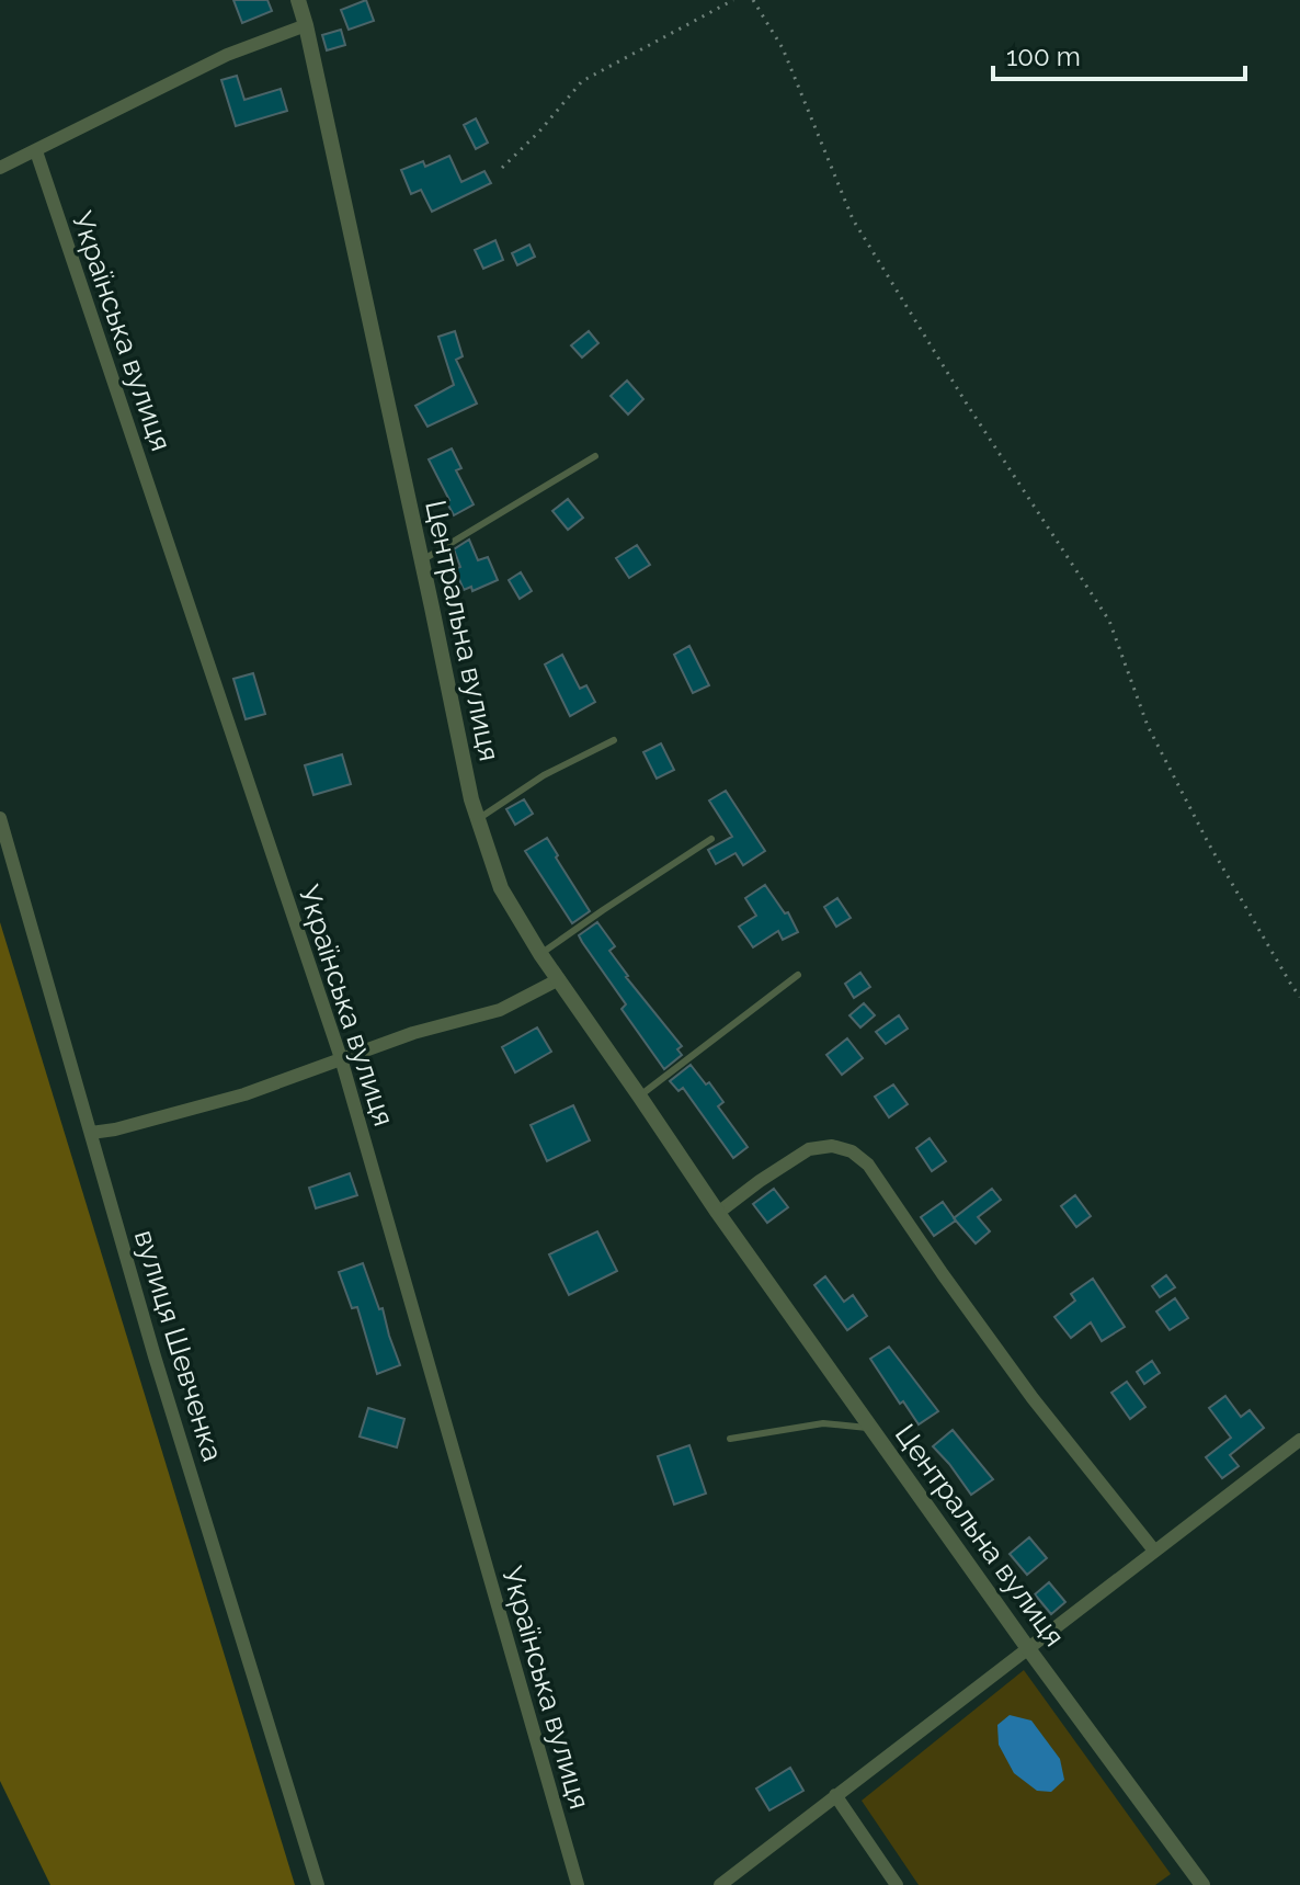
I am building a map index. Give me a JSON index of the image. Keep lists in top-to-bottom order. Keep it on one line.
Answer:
{"streets":{"street":["Українська вулиця","Центральна вулиця","вулиця Шевченка"]},"scale_bar":"100 m"}
